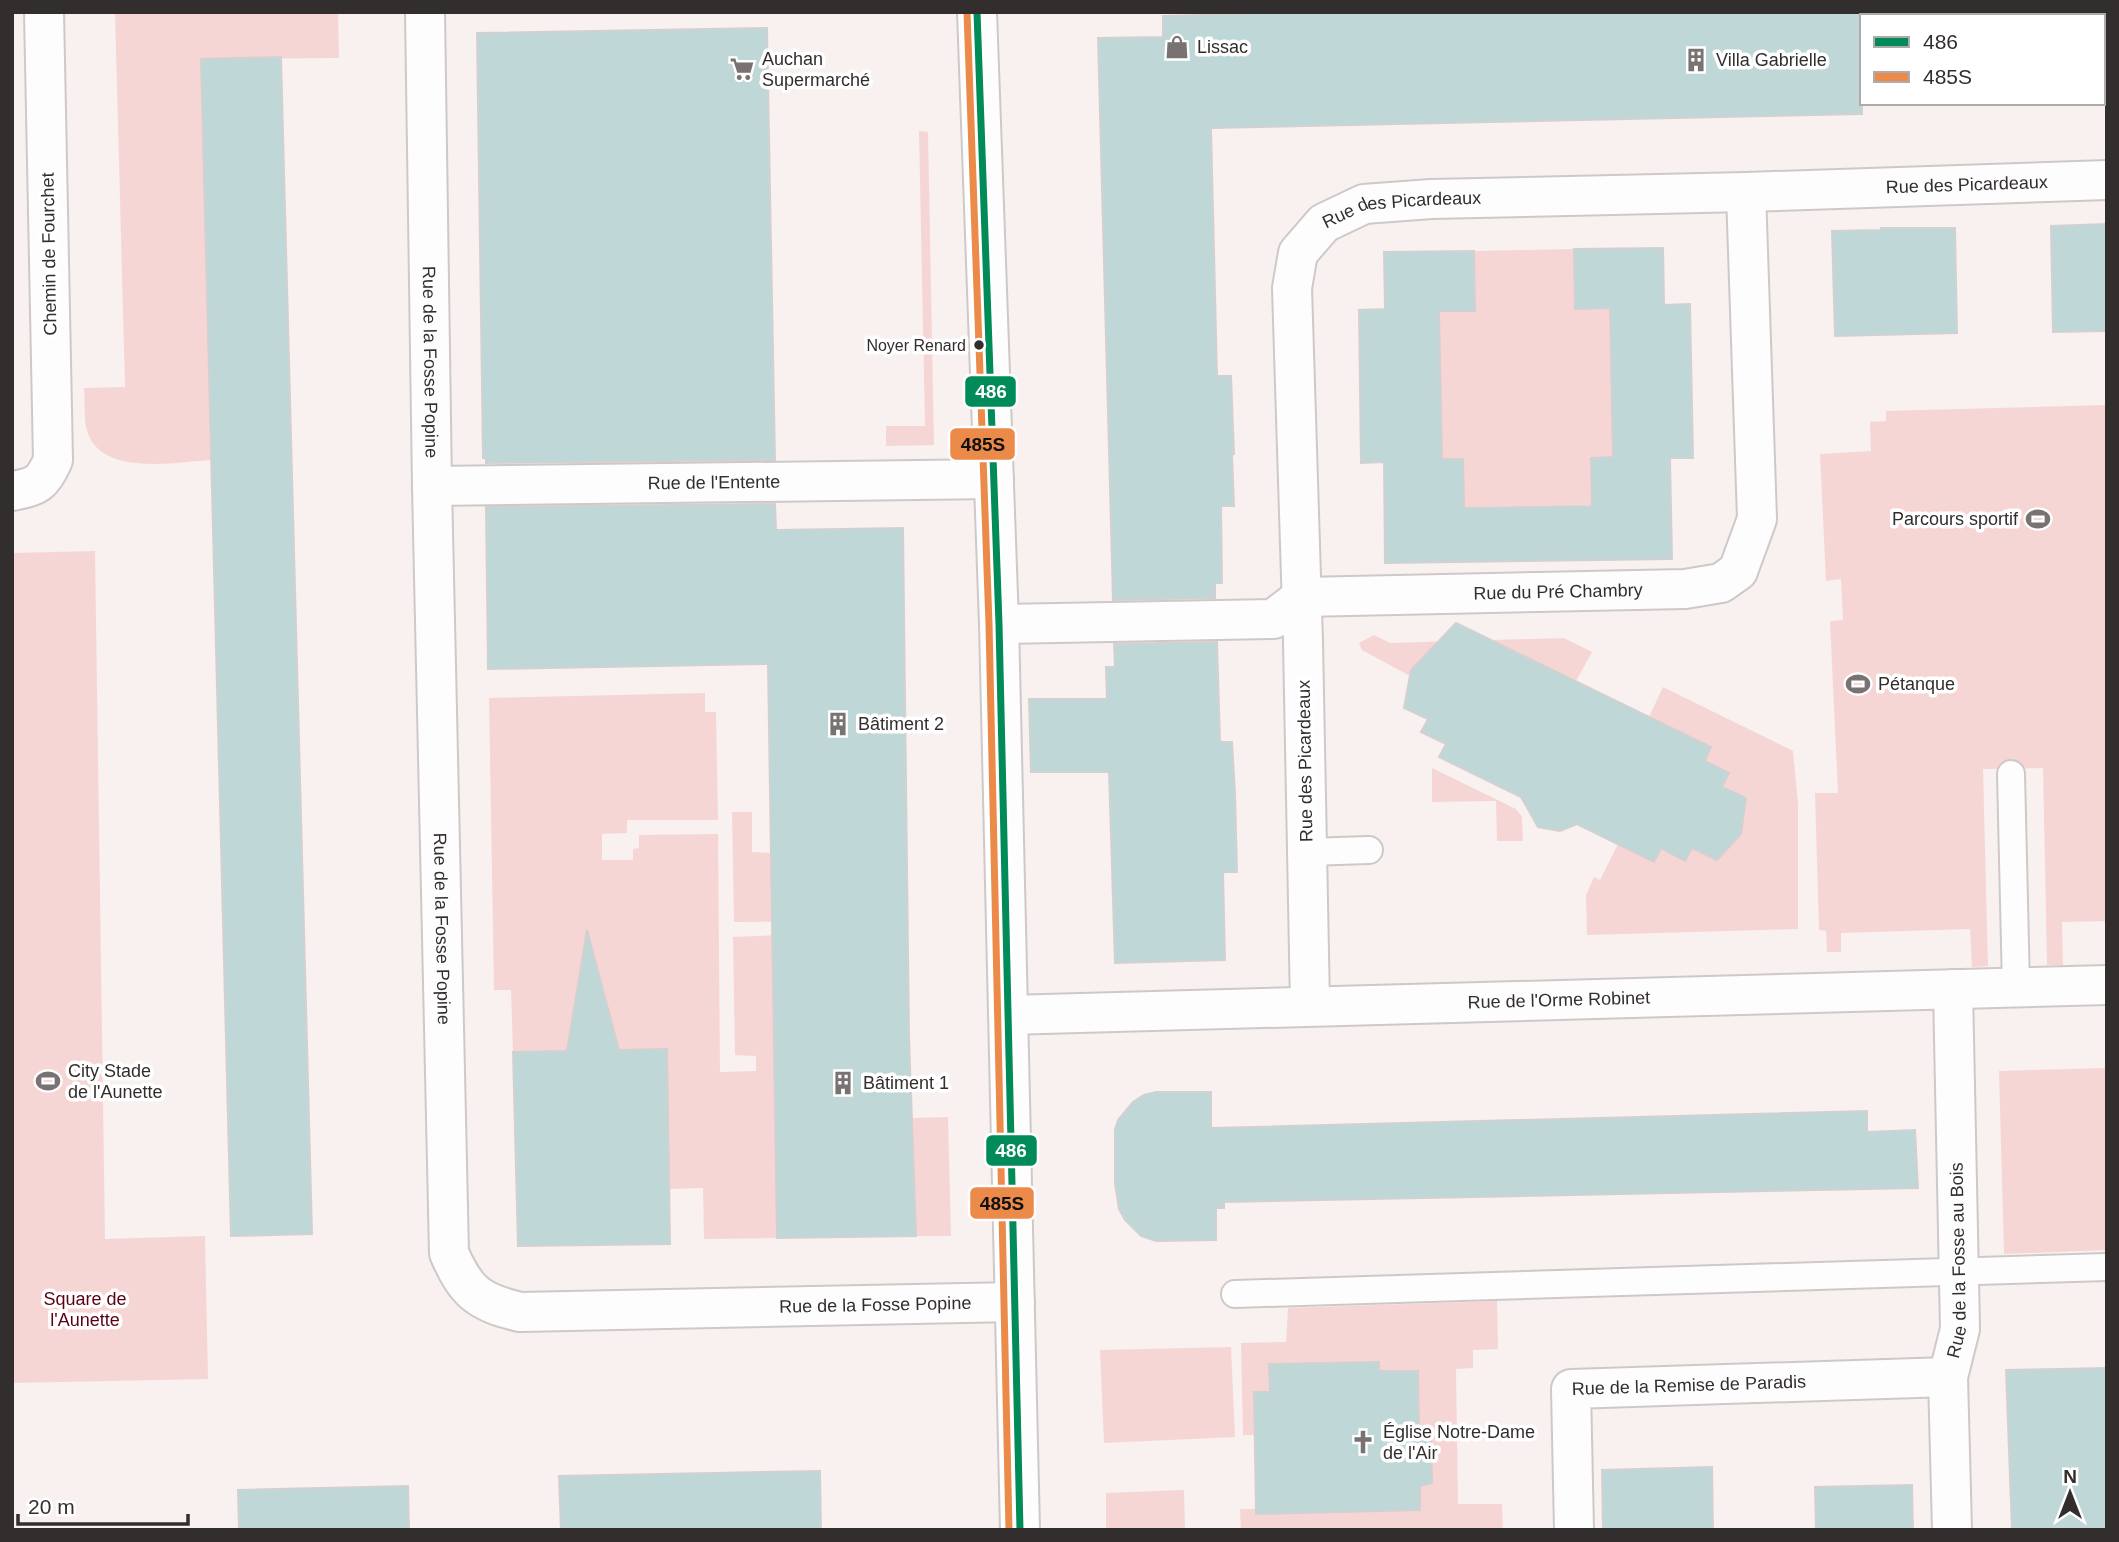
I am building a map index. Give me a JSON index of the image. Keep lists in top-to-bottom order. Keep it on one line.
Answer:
{"streets":{"street":["Rue des Picardeaux","Chemin de Fourchet","Rue de la Fosse Popine","Rue de l'Entente","Rue du Pré Chambry","Rue de l'Orme Robinet","Rue de la Fosse au Bois","Rue de la Remise de Paradis"]},"crossings":[["Rue des Picardeaux","Rue du Pré Chambry"],["Rue des Picardeaux","Rue de l'Orme Robinet"],["Rue de la Fosse Popine","Rue de l'Entente"],["Rue de l'Orme Robinet","Rue de la Fosse au Bois"],["Rue de la Fosse au Bois","Rue de la Remise de Paradis"]],"parks":["Square de l'Aunette"],"places":{"shop":["Lissac"],"building":["Villa Gabrielle","Bâtiment 2","Bâtiment 1"],"supermarket":["Auchan Supermarché"],"other":["Noyer Renard"],"sports":["Parcours sportif","Pétanque","City Stade de l'Aunette"],"church":["Église Notre-Dame de l'Air"]},"lines":["transit line 486","transit line 485S"],"legend":["486","485S"],"scale_bar":"20 m","north":"top"}
